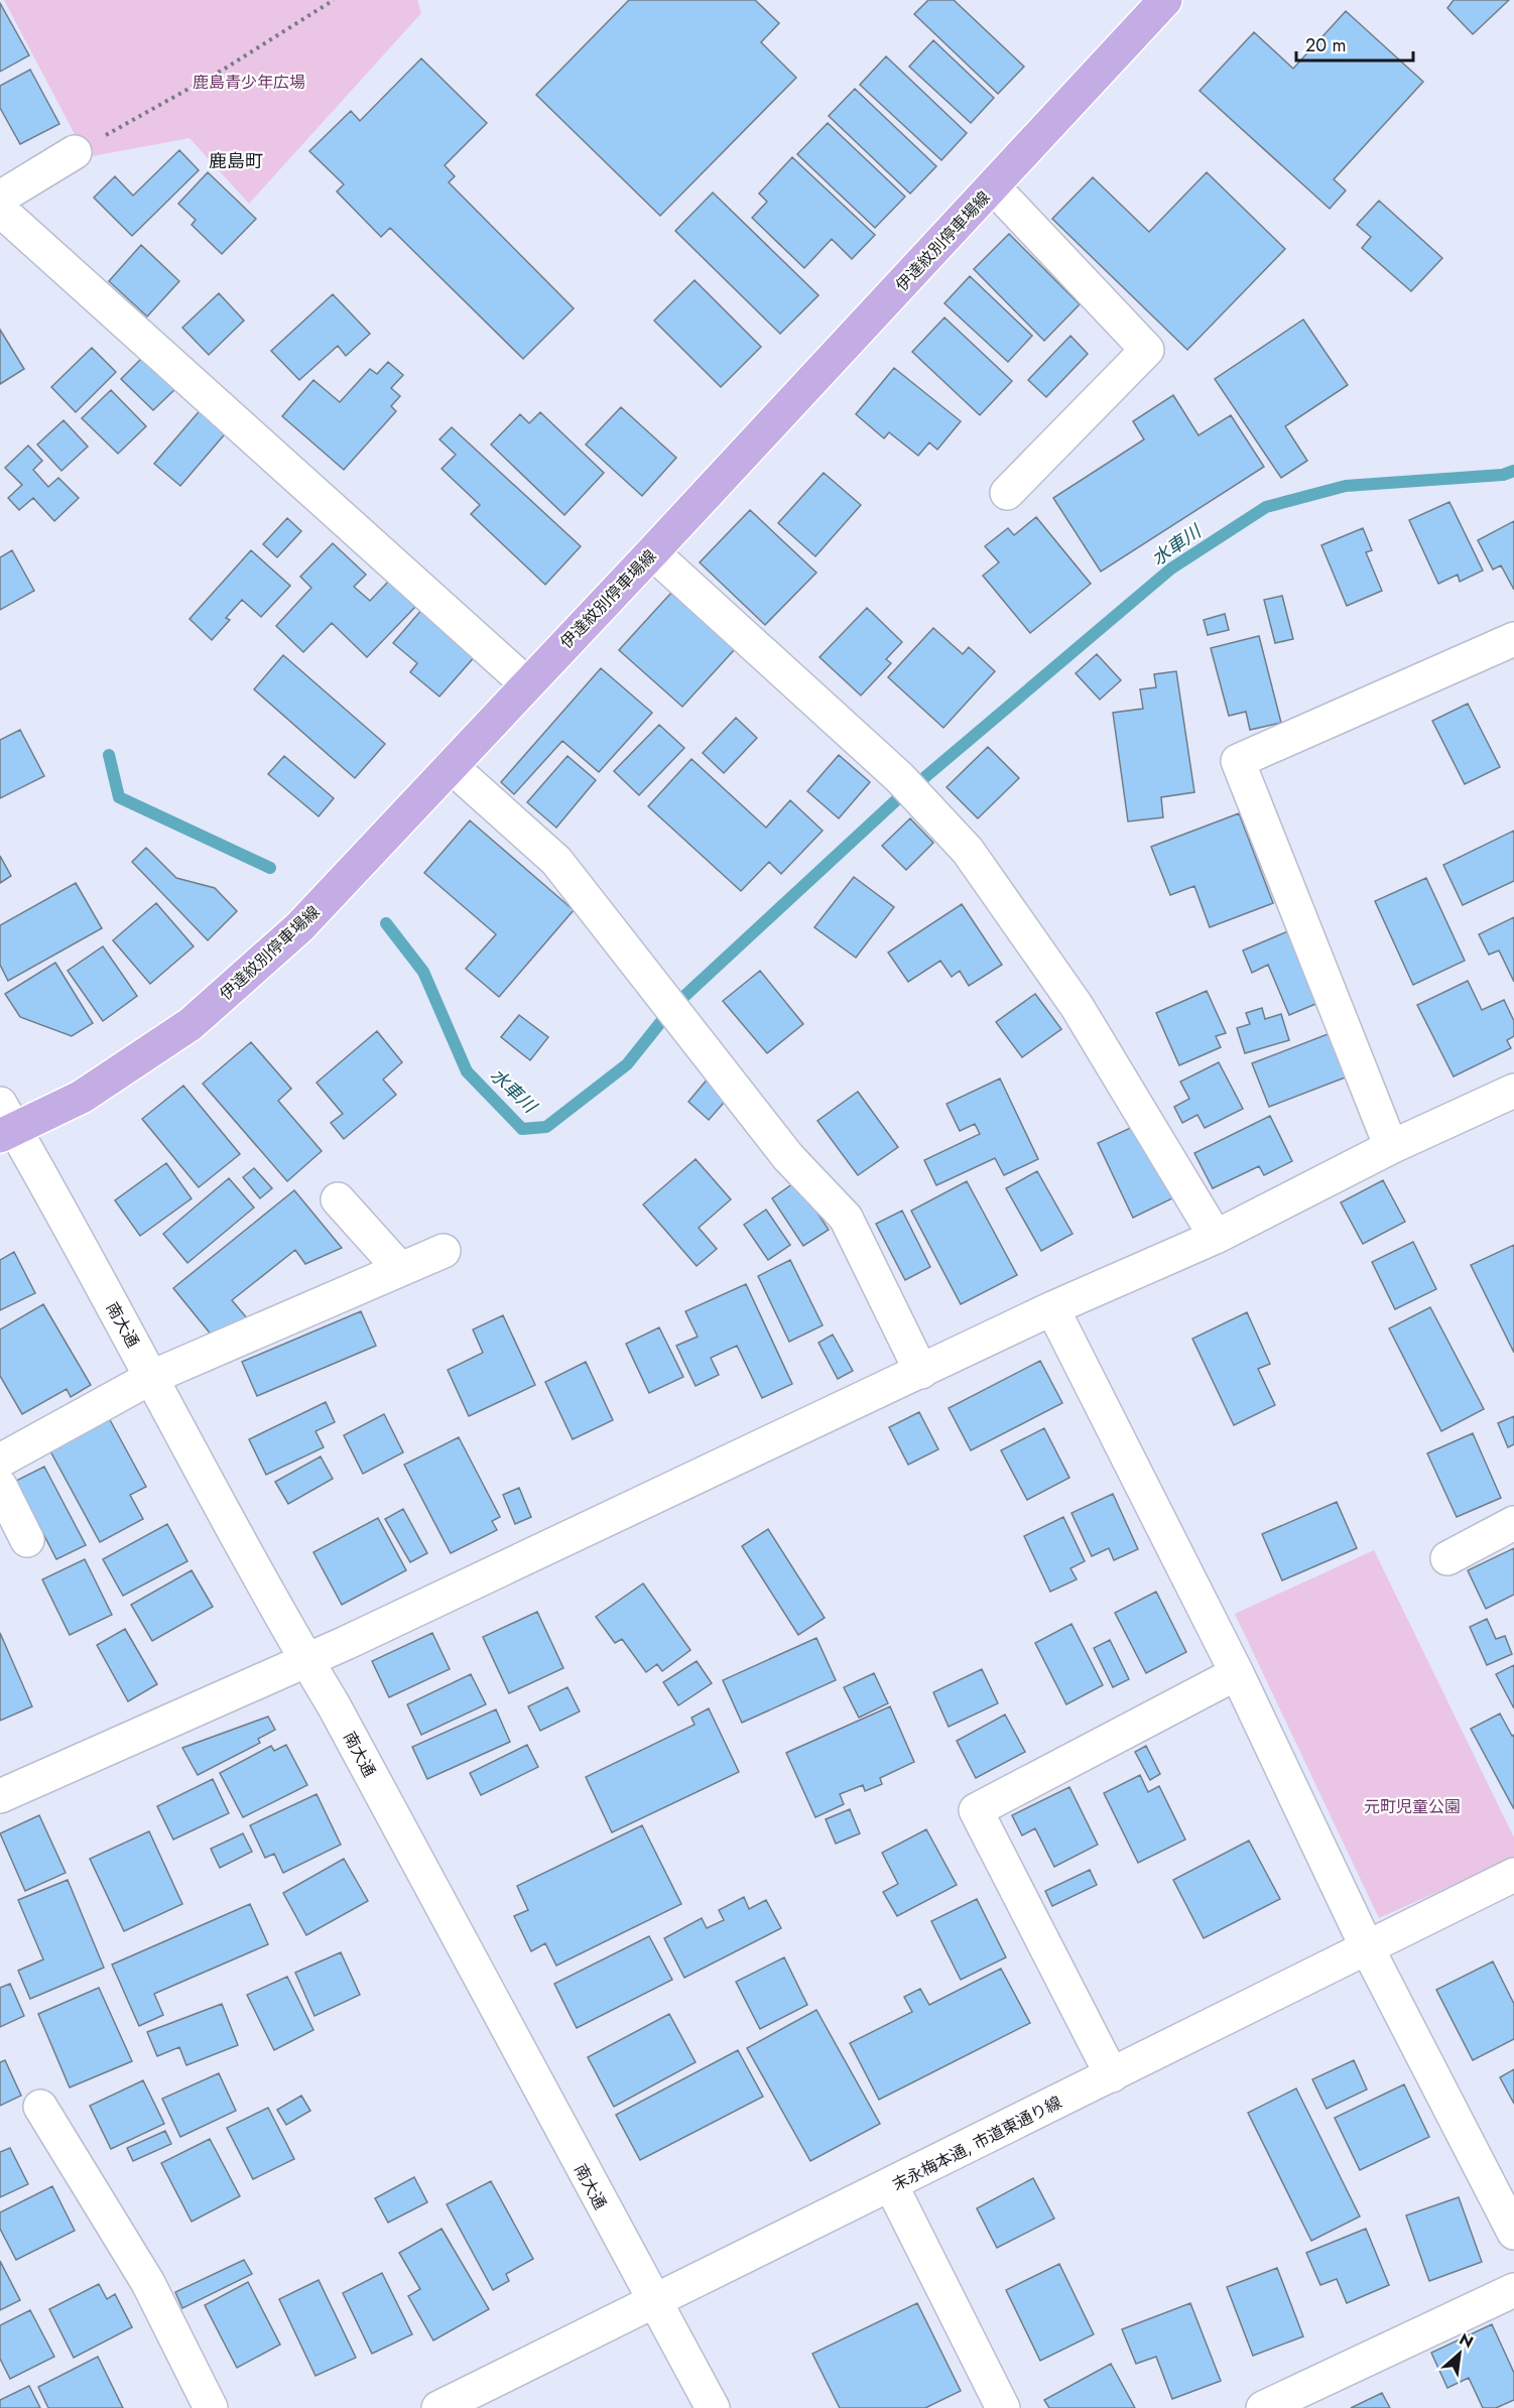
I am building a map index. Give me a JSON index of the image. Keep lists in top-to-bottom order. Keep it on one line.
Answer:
{"streets":{"main road":["伊達紋別停車場線"],"street":["南大通","末永梅本通, 市道東通り線"]},"crossings":[["伊達紋別停車場線","南大通"],["南大通","末永梅本通, 市道東通り線"]],"districts":["鹿島町"],"water":["水車川"],"parks":["鹿島青少年広場","元町児童公園"],"scale_bar":"20 m","north":"top right"}
